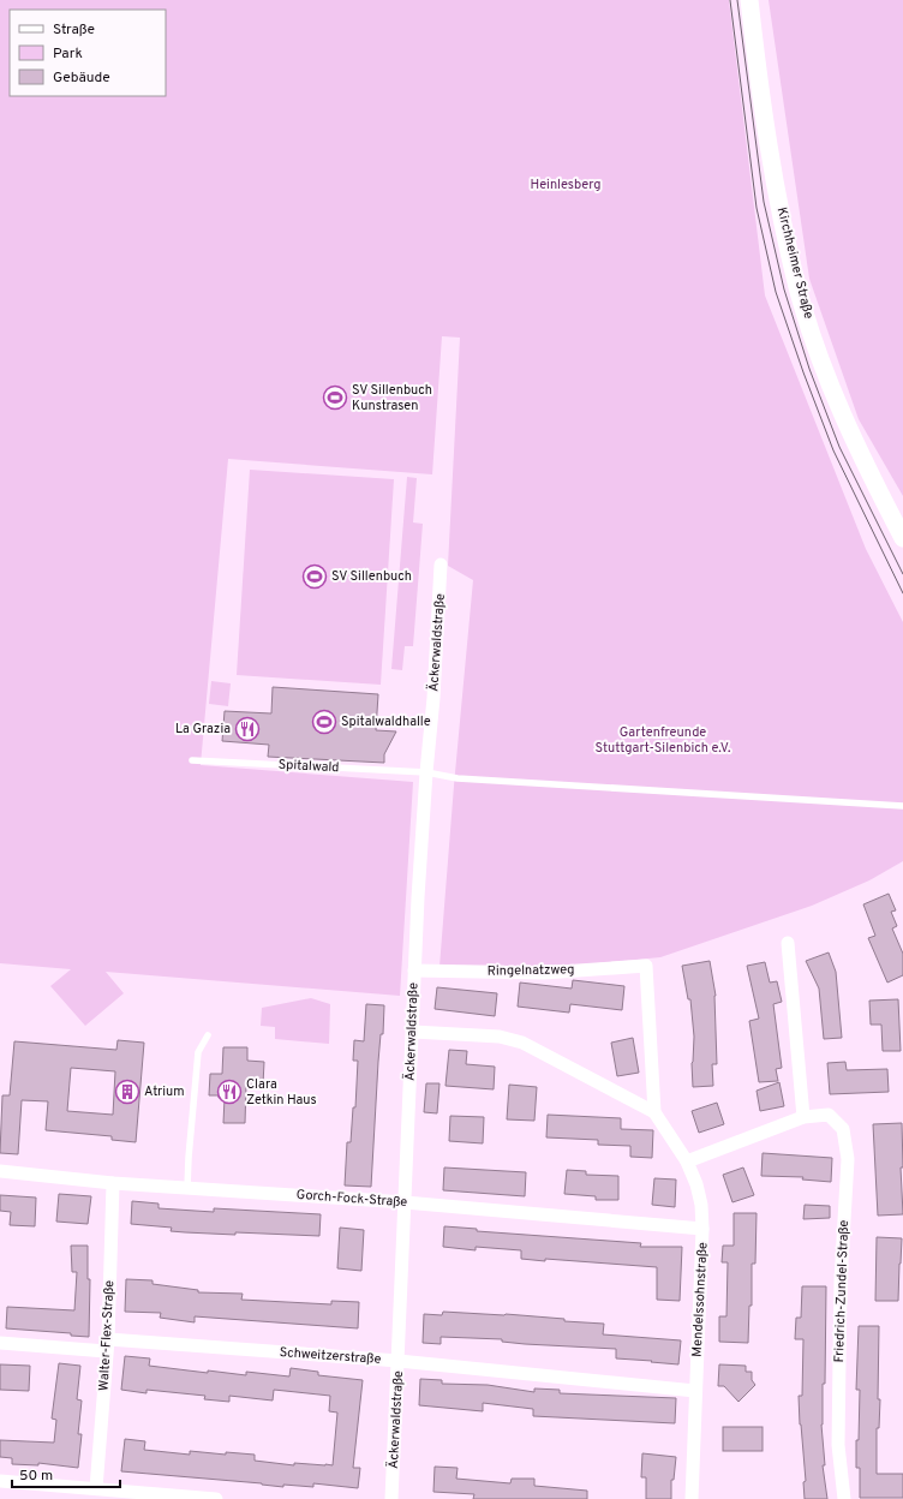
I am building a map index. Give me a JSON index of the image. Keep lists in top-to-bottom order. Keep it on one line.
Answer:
{"streets":{"main road":["Kirchheimer Straße"],"street":["Äckerwaldstraße","Ringelnatzweg","Gorch-Fock-Straße","Friedrich-Zundel-Straße","Mendelssohnstraße","Walter-Flex-Straße","Schweitzerstraße"],"lane":["Spitalwald"]},"crossings":[["Äckerwaldstraße","Spitalwald"],["Äckerwaldstraße","Ringelnatzweg"],["Äckerwaldstraße","Gorch-Fock-Straße"],["Äckerwaldstraße","Mendelssohnstraße"],["Äckerwaldstraße","Schweitzerstraße"],["Ringelnatzweg","Mendelssohnstraße"],["Gorch-Fock-Straße","Mendelssohnstraße"],["Gorch-Fock-Straße","Walter-Flex-Straße"],["Friedrich-Zundel-Straße","Mendelssohnstraße"],["Mendelssohnstraße","Schweitzerstraße"],["Walter-Flex-Straße","Schweitzerstraße"]],"parks":["Heinlesberg","Gartenfreunde Stuttgart-Silenbich e.V."],"places":{"sports":["SV Sillenbuch Kunstrasen","SV Sillenbuch","Spitalwaldhalle"],"restaurant":["La Grazia","Clara Zetkin Haus"],"building":["Atrium"]},"legend":["Straße","Park","Gebäude"],"scale_bar":"50 m"}
